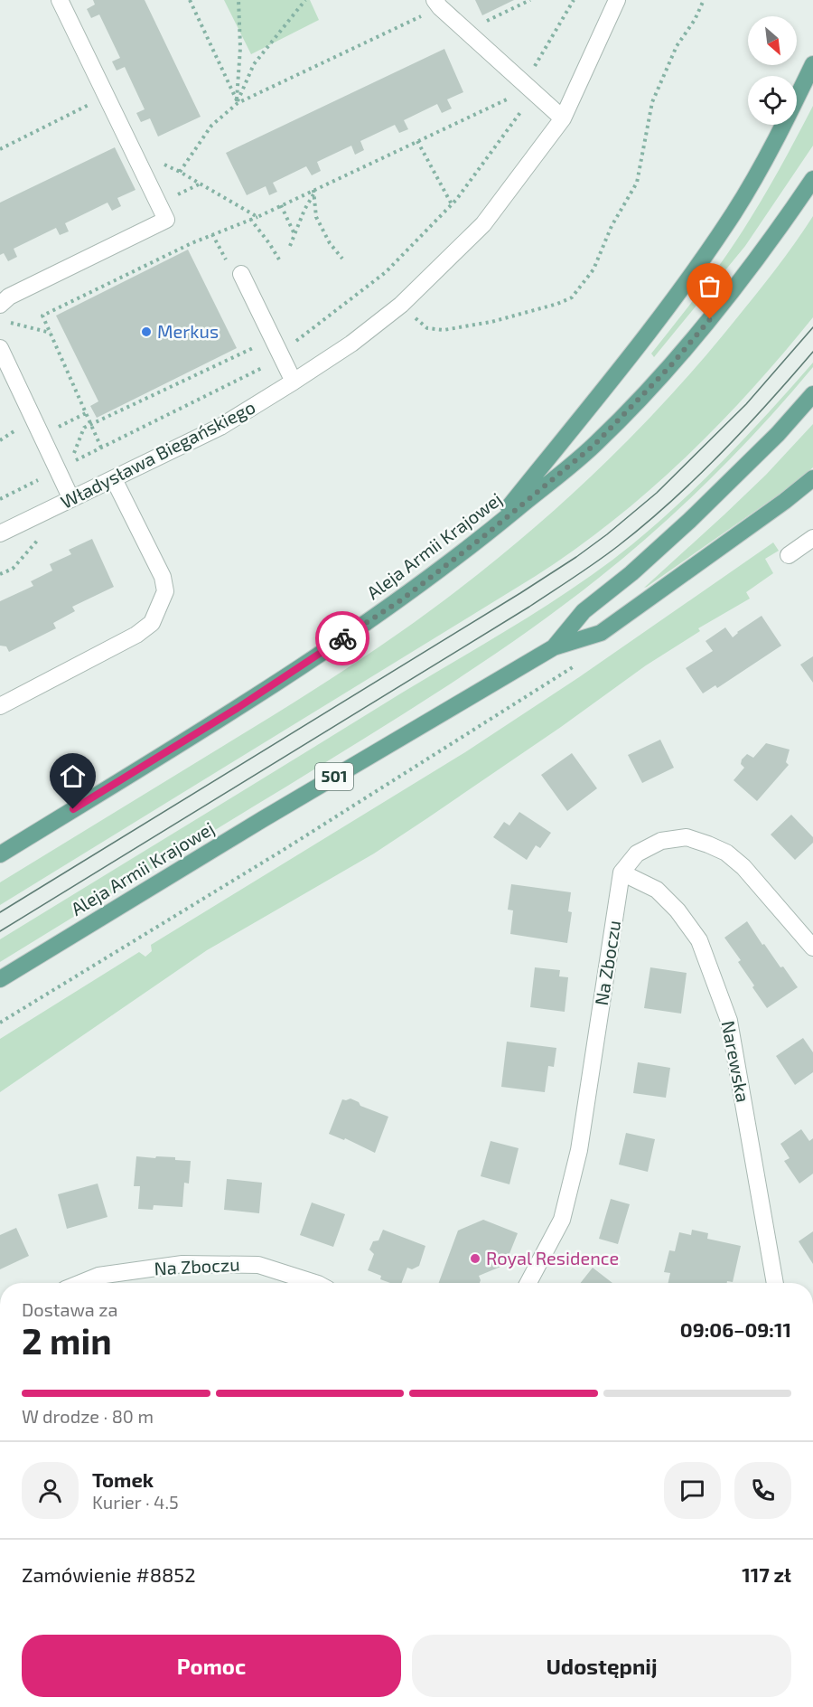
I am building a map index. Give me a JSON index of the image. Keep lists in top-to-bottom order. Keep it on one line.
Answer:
{"streets":{"main road":["Aleja Armii Krajowej","501"],"street":["Władysława Biegańskiego","Na Zboczu","Narewska"]},"crossings":[["Na Zboczu","Narewska"]],"places":["Merkus","Royal Residence"],"north":"bottom right","page":{"heading":["2 min","Dostawa za","09:06–09:11"],"panel":["Tomek","Kurier · 4.5","Zamówienie #8852","117 zł"],"bar":"W drodze · 80 m","buttons":["Pomoc","Udostępnij"]}}
